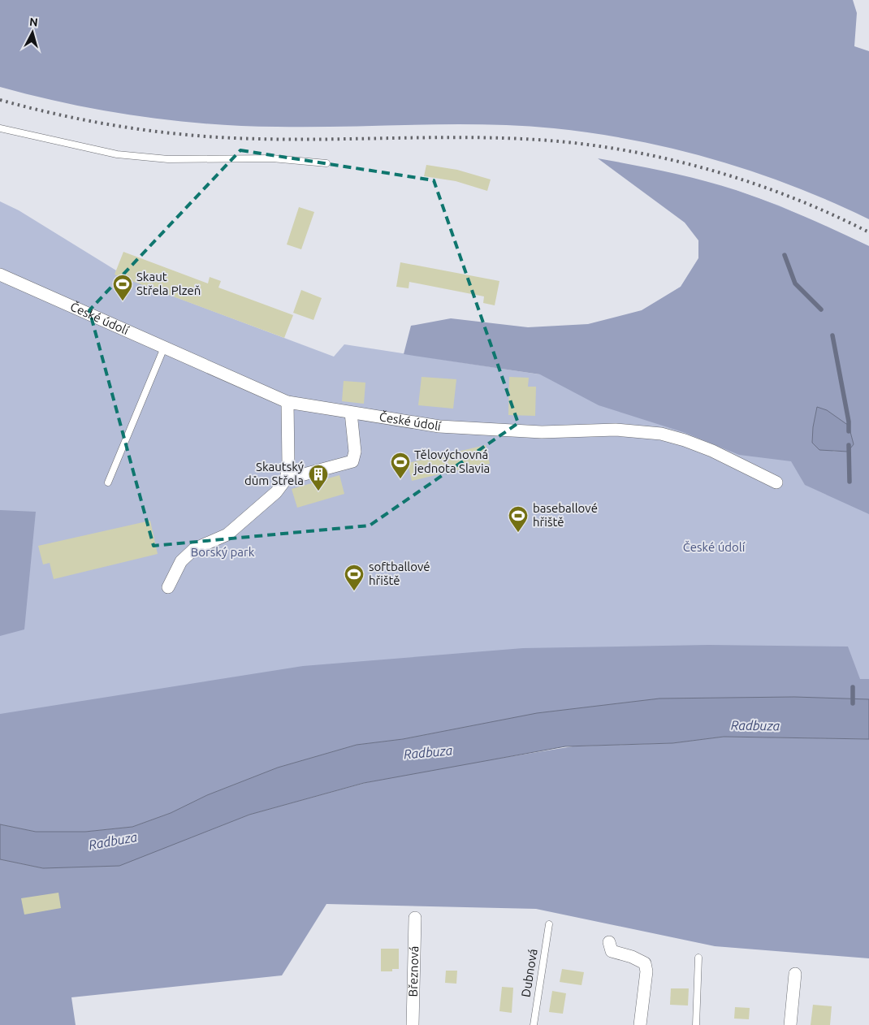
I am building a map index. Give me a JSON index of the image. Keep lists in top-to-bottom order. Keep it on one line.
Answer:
{"streets":{"street":["České údolí","Březnová"],"lane":["Dubnová"]},"water":["Radbuza"],"parks":["České údolí","Borský park"],"places":{"sports":["Skaut Střela Plzeň","Tělovýchovná jednota Slavia","baseballové hřiště","softballové hřiště"],"building":["Skautský dům Střela"]},"north":"top"}
